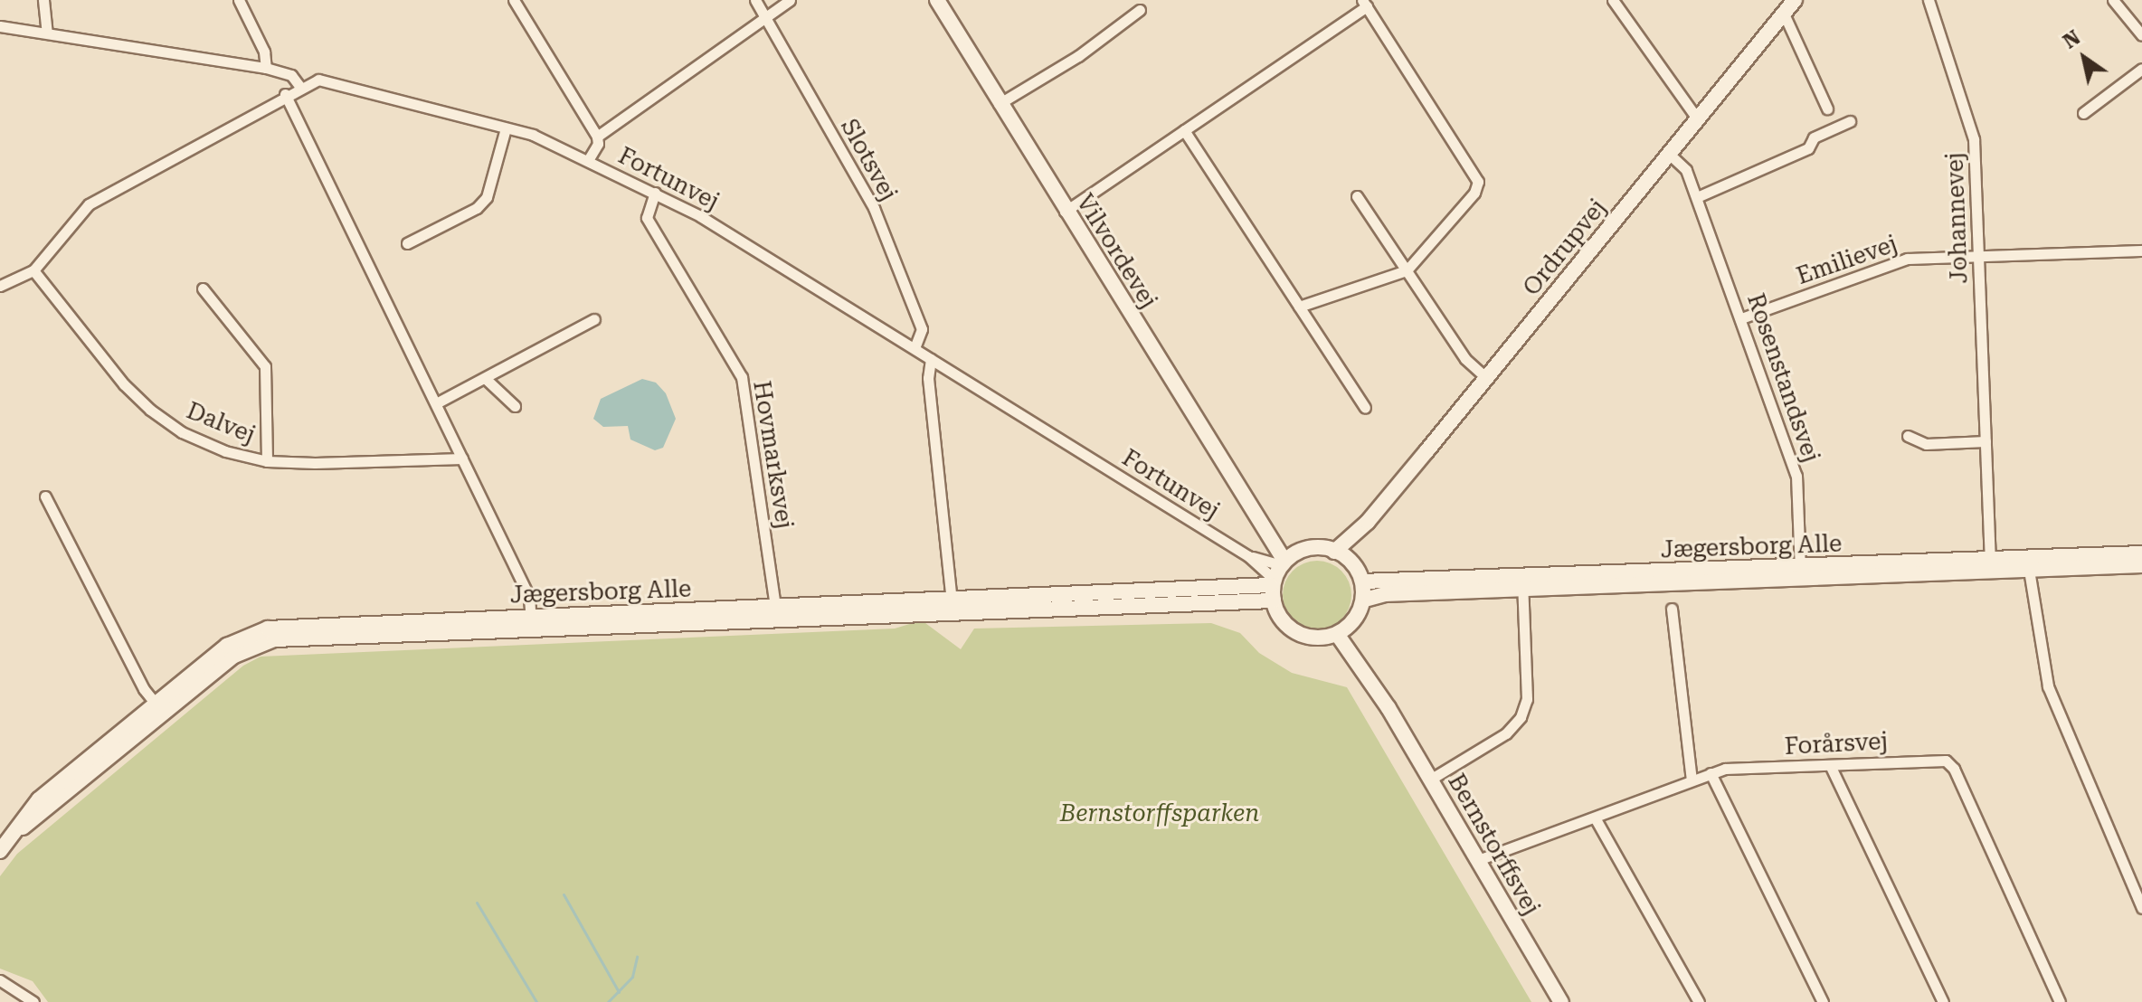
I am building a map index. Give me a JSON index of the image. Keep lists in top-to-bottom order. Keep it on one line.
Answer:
{"streets":{"street":["Slotsvej","Fortunvej","Johannevej","Ordrupvej","Vilvordevej","Emilievej","Rosenstandsvej","Dalvej","Hovmarksvej","Jægersborg Alle","Forårsvej","Bernstorffsvej"]},"crossings":[["Slotsvej","Fortunvej"],["Fortunvej","Ordrupvej"],["Fortunvej","Vilvordevej"],["Fortunvej","Hovmarksvej"],["Fortunvej","Jægersborg Alle"],["Fortunvej","Bernstorffsvej"],["Johannevej","Emilievej"],["Johannevej","Jægersborg Alle"],["Ordrupvej","Vilvordevej"],["Ordrupvej","Rosenstandsvej"],["Ordrupvej","Jægersborg Alle"],["Ordrupvej","Bernstorffsvej"],["Vilvordevej","Jægersborg Alle"],["Vilvordevej","Bernstorffsvej"],["Emilievej","Rosenstandsvej"],["Rosenstandsvej","Jægersborg Alle"],["Hovmarksvej","Jægersborg Alle"],["Jægersborg Alle","Bernstorffsvej"],["Forårsvej","Bernstorffsvej"]],"parks":["Bernstorffsparken"],"north":"top left"}
